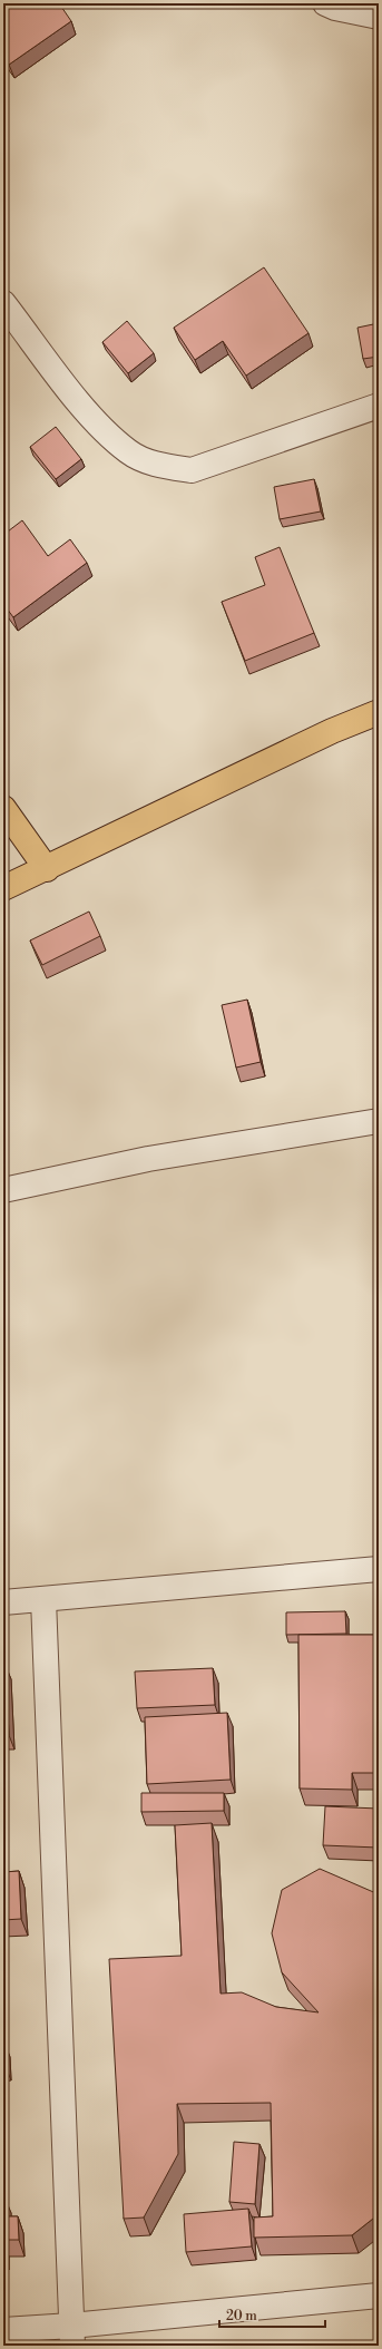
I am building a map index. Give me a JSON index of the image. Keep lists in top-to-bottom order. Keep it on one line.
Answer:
{"scale_bar":"20 m"}
